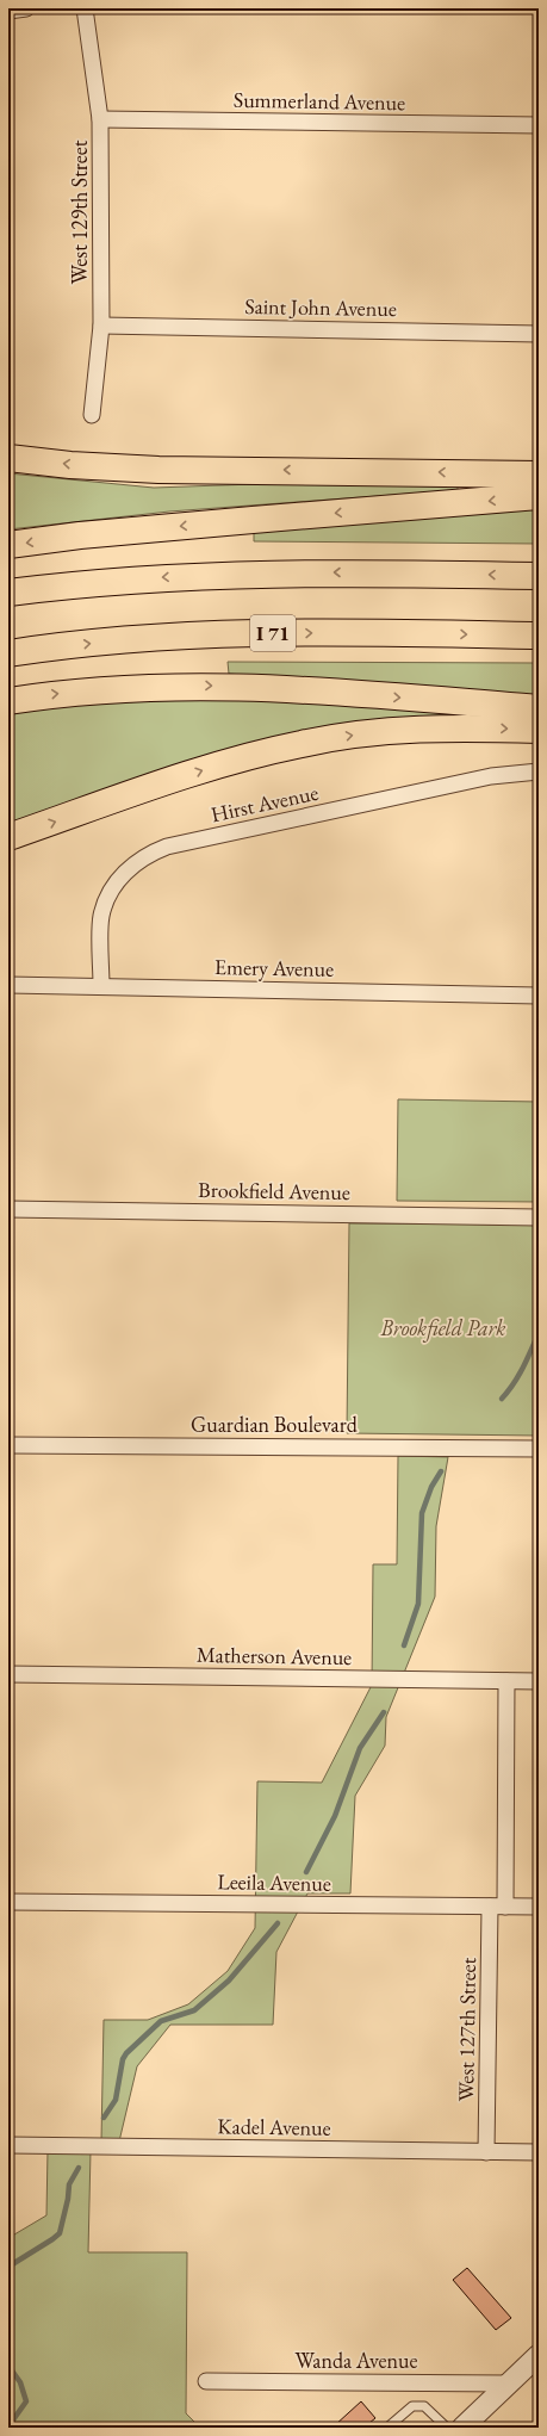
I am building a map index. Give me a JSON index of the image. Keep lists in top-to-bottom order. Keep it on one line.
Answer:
{"streets":{"highway":["I 71"],"street":["Summerland Avenue","West 129th Street","Saint John Avenue","Hirst Avenue","Emery Avenue","Brookfield Avenue","Guardian Boulevard","Matherson Avenue","Leeila Avenue","West 127th Street","Kadel Avenue","Wanda Avenue"]},"crossings":[["Summerland Avenue","West 129th Street"],["West 129th Street","Saint John Avenue"],["Hirst Avenue","Emery Avenue"],["Matherson Avenue","West 127th Street"],["Leeila Avenue","West 127th Street"],["West 127th Street","Kadel Avenue"]],"parks":["Brookfield Park"]}
